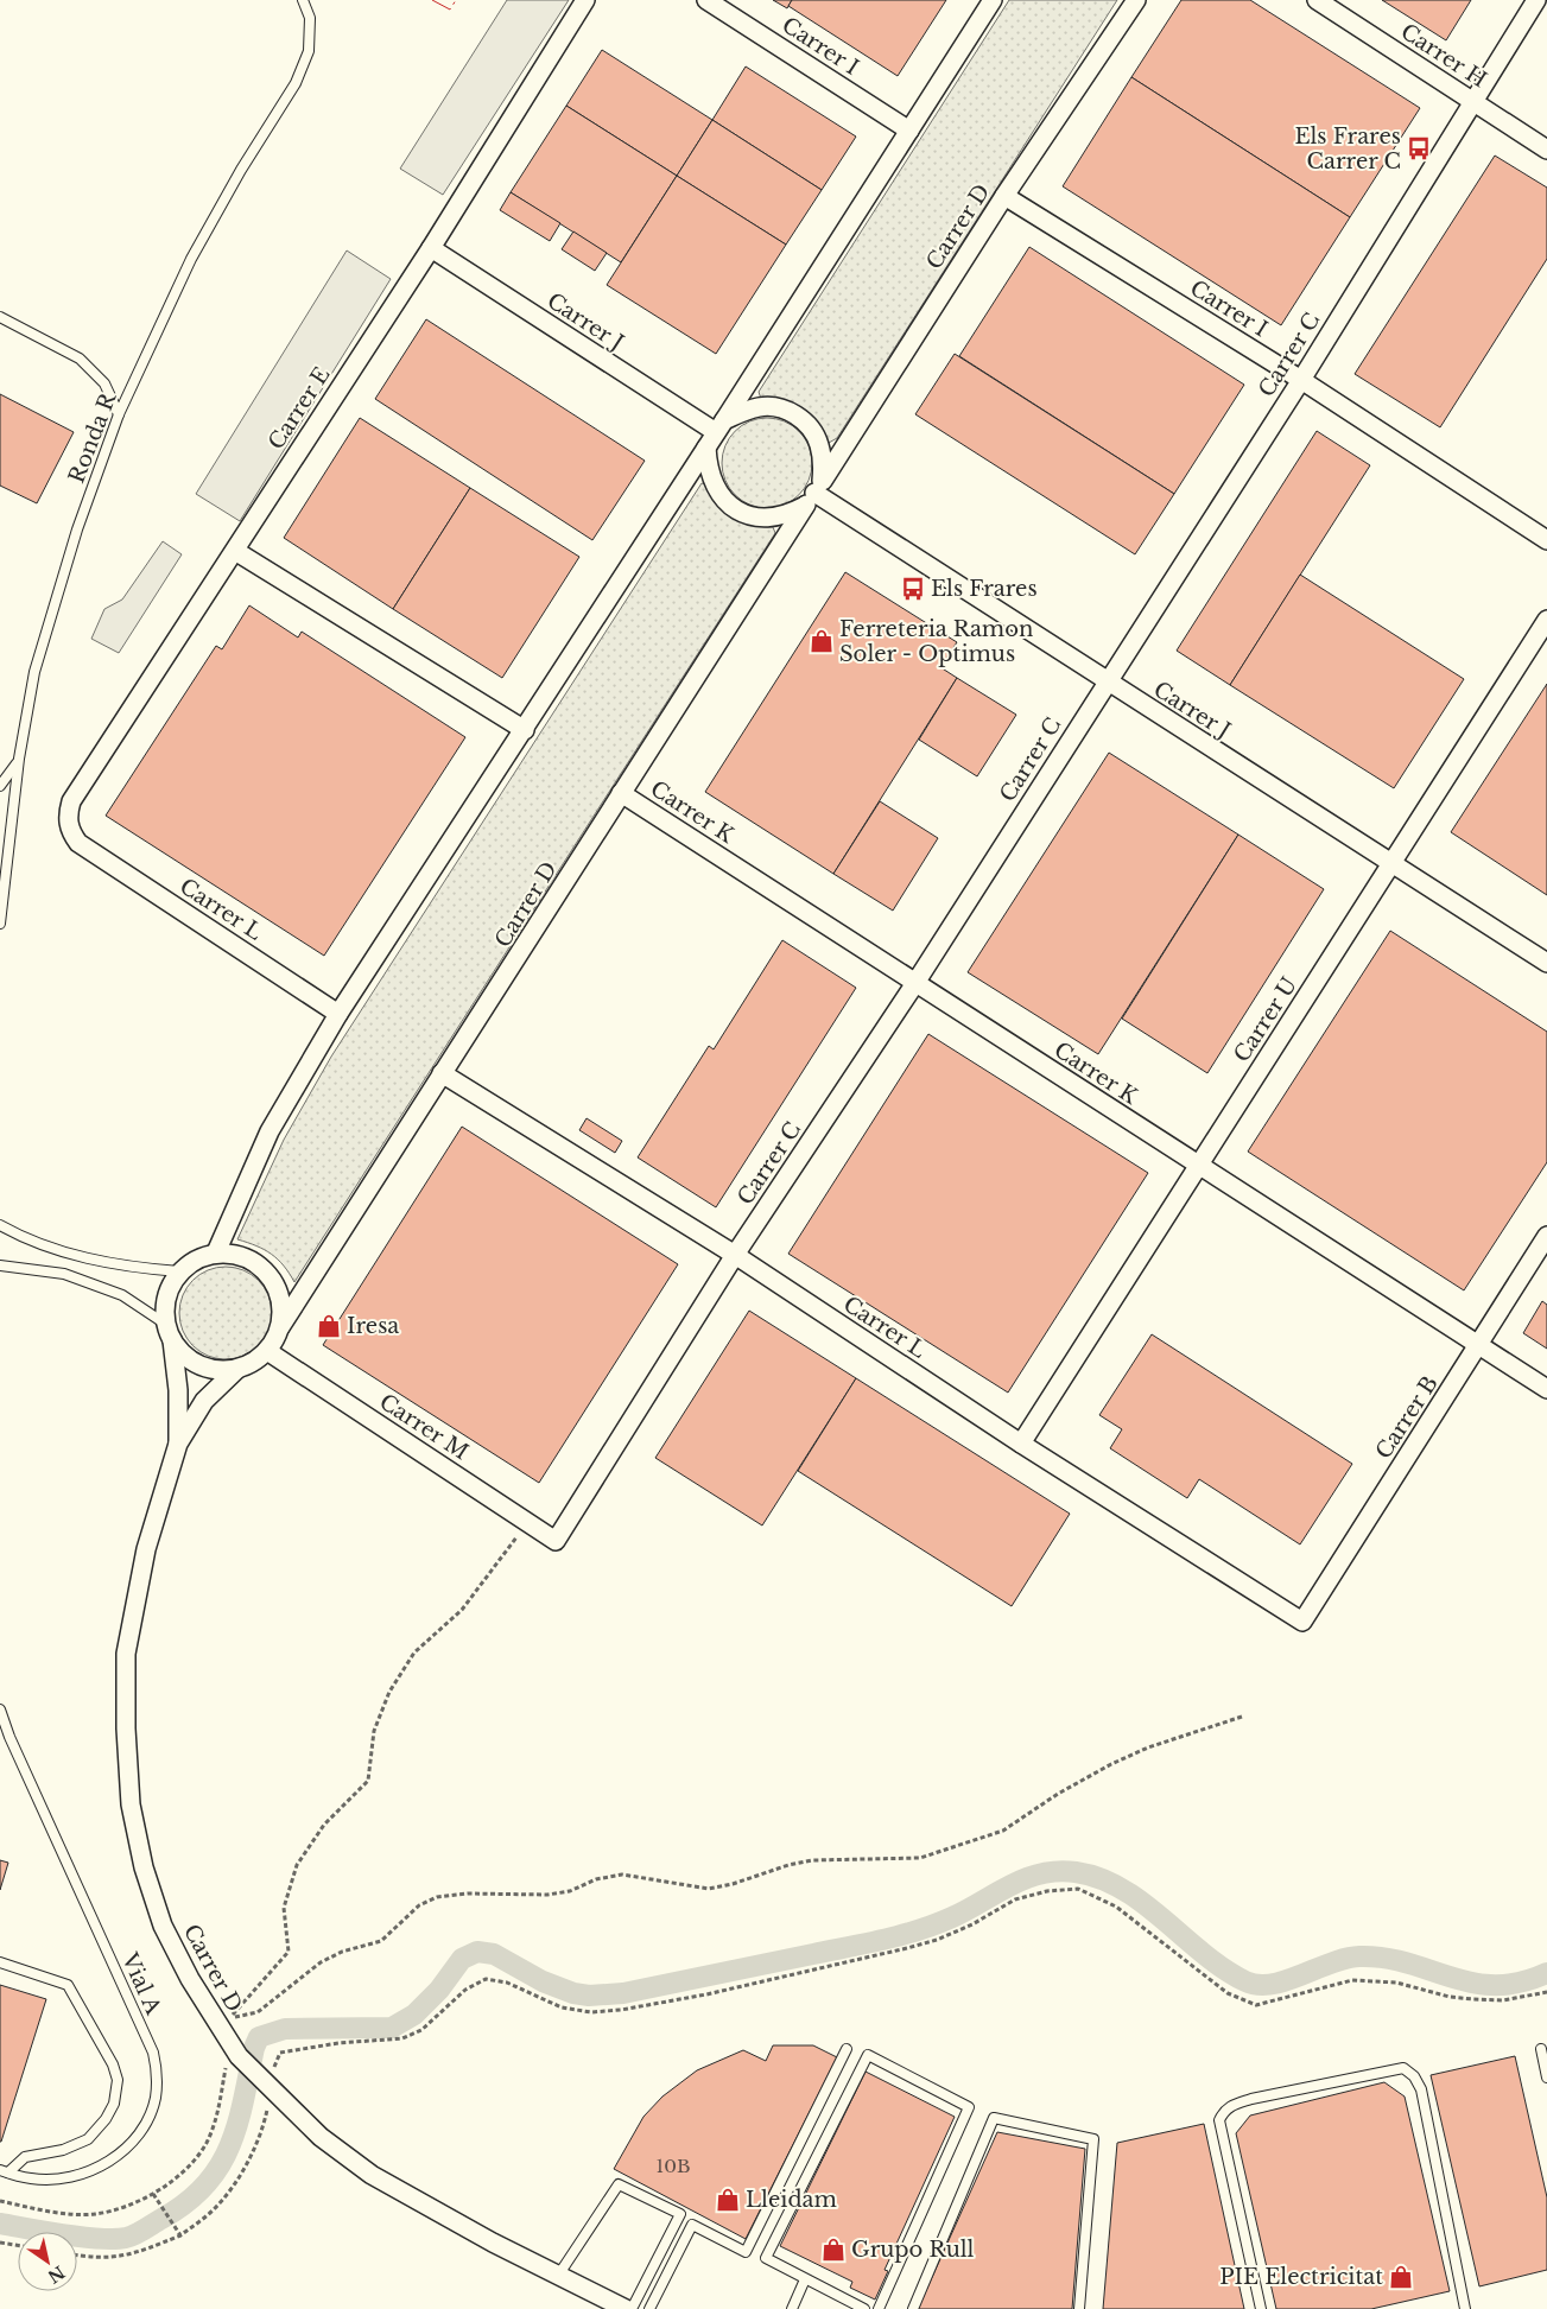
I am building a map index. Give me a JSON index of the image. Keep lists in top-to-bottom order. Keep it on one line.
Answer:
{"streets":{"street":["Carrer I","Carrer H","Carrer D","Carrer J","Carrer C","Carrer E","Carrer K","Carrer L","Carrer U","Carrer B","Carrer M"],"lane":["Ronda R","Vial A"]},"crossings":[["Carrer I","Carrer D"],["Carrer I","Carrer C"],["Carrer H","Carrer C"],["Carrer D","Carrer J"],["Carrer D","Carrer K"],["Carrer D","Carrer L"],["Carrer D","Carrer M"],["Carrer J","Carrer C"],["Carrer J","Carrer E"],["Carrer J","Carrer U"],["Carrer C","Carrer K"],["Carrer C","Carrer L"],["Carrer C","Carrer M"],["Carrer E","Carrer L"],["Carrer K","Carrer U"],["Carrer K","Carrer B"],["Carrer L","Carrer U"],["Carrer L","Carrer B"]],"places":{"bus stop":["Els Frares Carrer C","Els Frares"],"shop":["Ferreteria Ramon Soler - Optimus","Iresa","Lleidam","Grupo Rull","PIE Electricitat"]},"house_numbers":["10B"],"north":"bottom right"}
